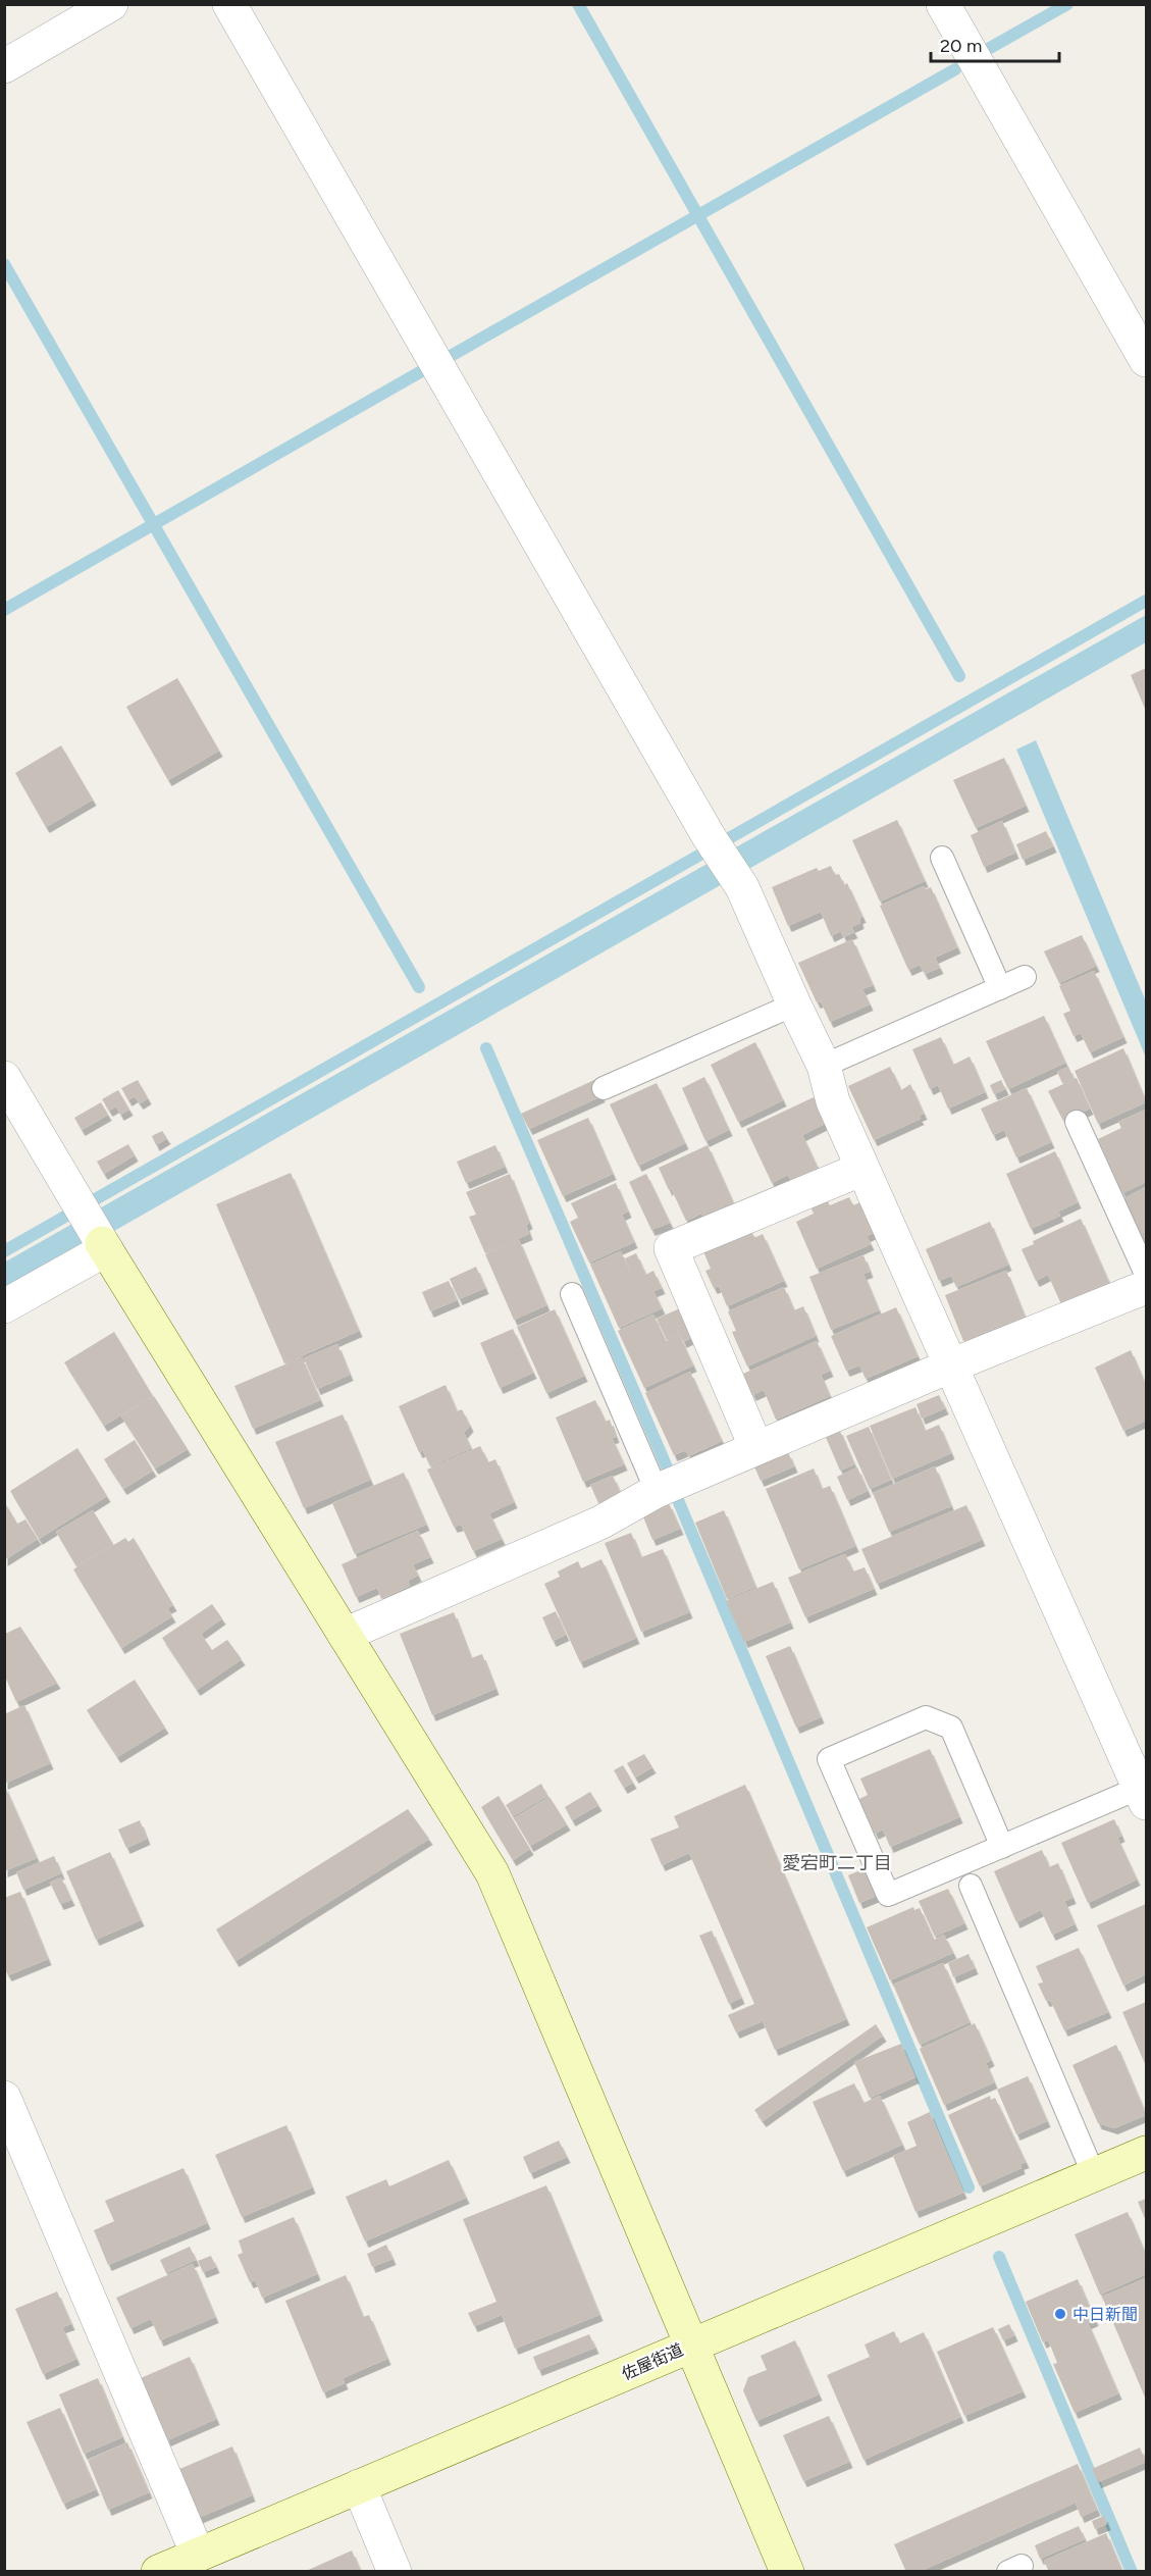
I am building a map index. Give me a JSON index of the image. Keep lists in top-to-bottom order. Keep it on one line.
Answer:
{"streets":{"street":["佐屋街道"]},"districts":["愛宕町二丁目"],"places":["中日新聞"],"scale_bar":"20 m"}
